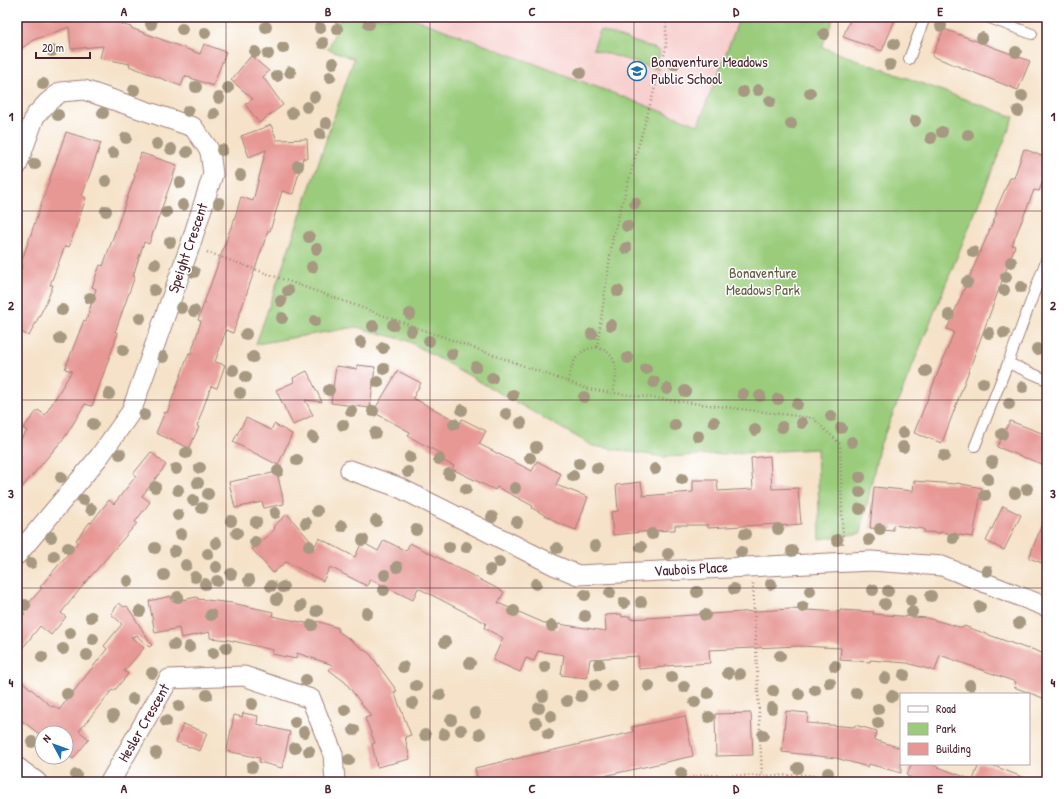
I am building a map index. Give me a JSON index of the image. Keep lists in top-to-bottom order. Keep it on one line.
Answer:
{"streets":{"street":["Speight Crescent","Vaubois Place","Hesler Crescent"]},"parks":["Bonaventure Meadows Park"],"places":{"school or university":["Bonaventure Meadows Public School"]},"legend":["Road","Park","Building"],"scale_bar":"20 m","north":"top left","grid":{"columns":["A","B","C","D","E"],"rows":["1","2","3","4"]}}
